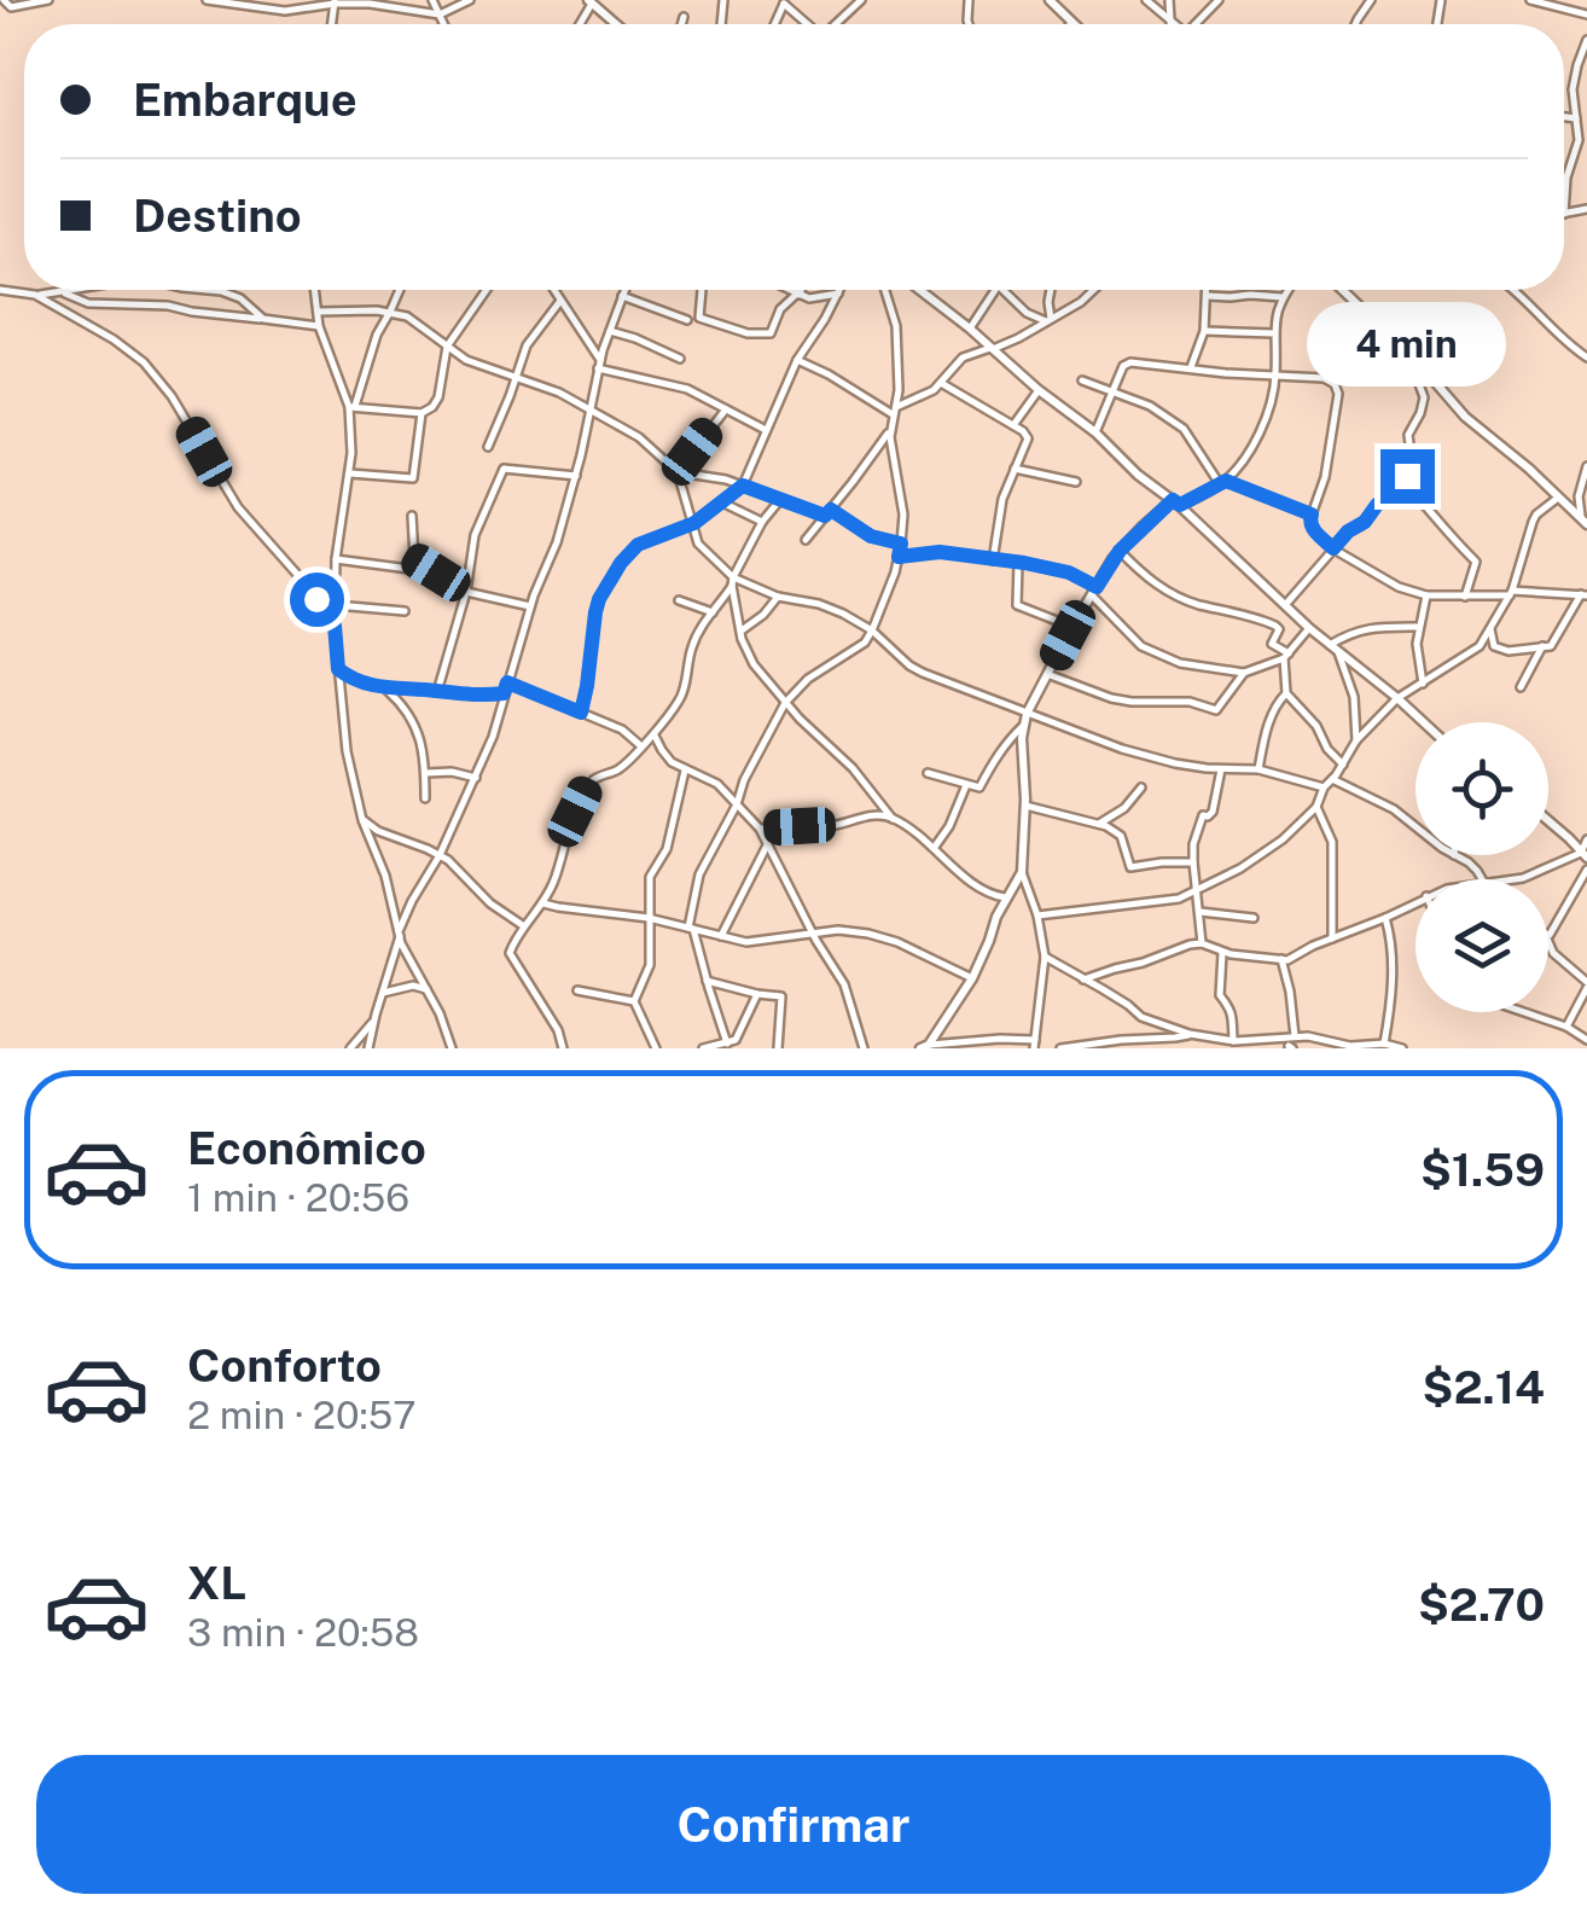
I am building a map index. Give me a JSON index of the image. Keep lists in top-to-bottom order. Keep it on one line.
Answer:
{"page":{"banner":["Embarque","Destino"],"bubble":"4 min","list":[{"name":"Econômico","note":"1 min · 20:56","value":"$1.59"},{"name":"Conforto","note":"2 min · 20:57","value":"$2.14"},{"name":"XL","note":"3 min · 20:58","value":"$2.70"}],"buttons":"Confirmar"}}
